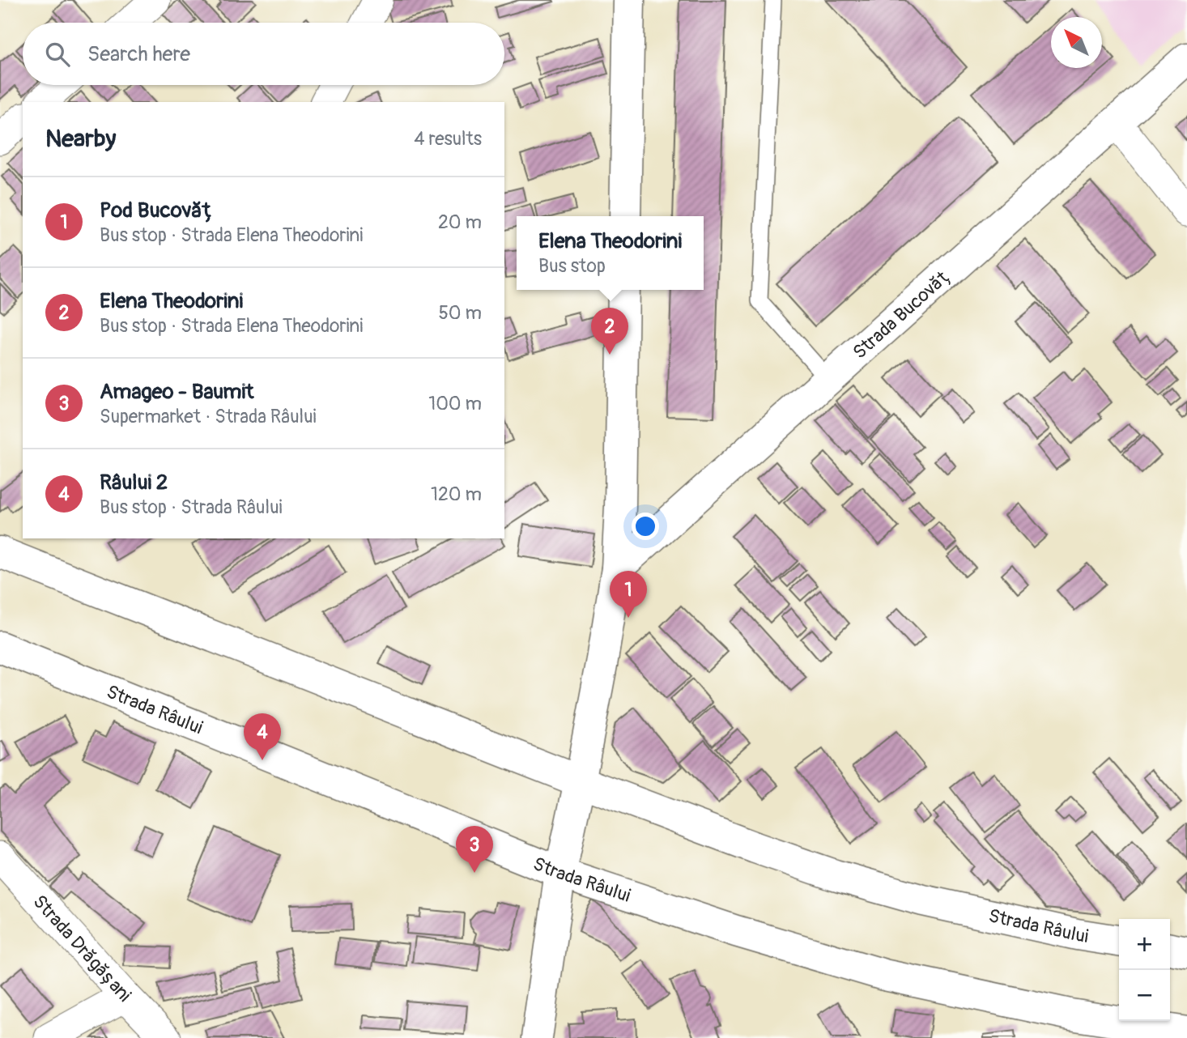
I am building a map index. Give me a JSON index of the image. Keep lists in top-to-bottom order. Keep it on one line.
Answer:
{"streets":{"main road":["Strada Bucovăț","Strada Râului"],"street":["Strada Drăgășani"]},"north":"top left","page":{"search":"Search here","heading":["Nearby","4 results"],"list":[{"mark":"1","name":"Pod Bucovăț","note":"Bus stop · Strada Elena Theodorini","value":"20 m"},{"mark":"2","name":"Elena Theodorini","note":"Bus stop · Strada Elena Theodorini","value":"50 m"},{"mark":"3","name":"Amageo - Baumit","note":"Supermarket · Strada Râului","value":"100 m"},{"mark":"4","name":"Râului 2","note":"Bus stop · Strada Râului","value":"120 m"}],"popup":["Elena Theodorini","Bus stop"],"pins":["2","1","4","3"],"map_buttons":["+","−"]}}
